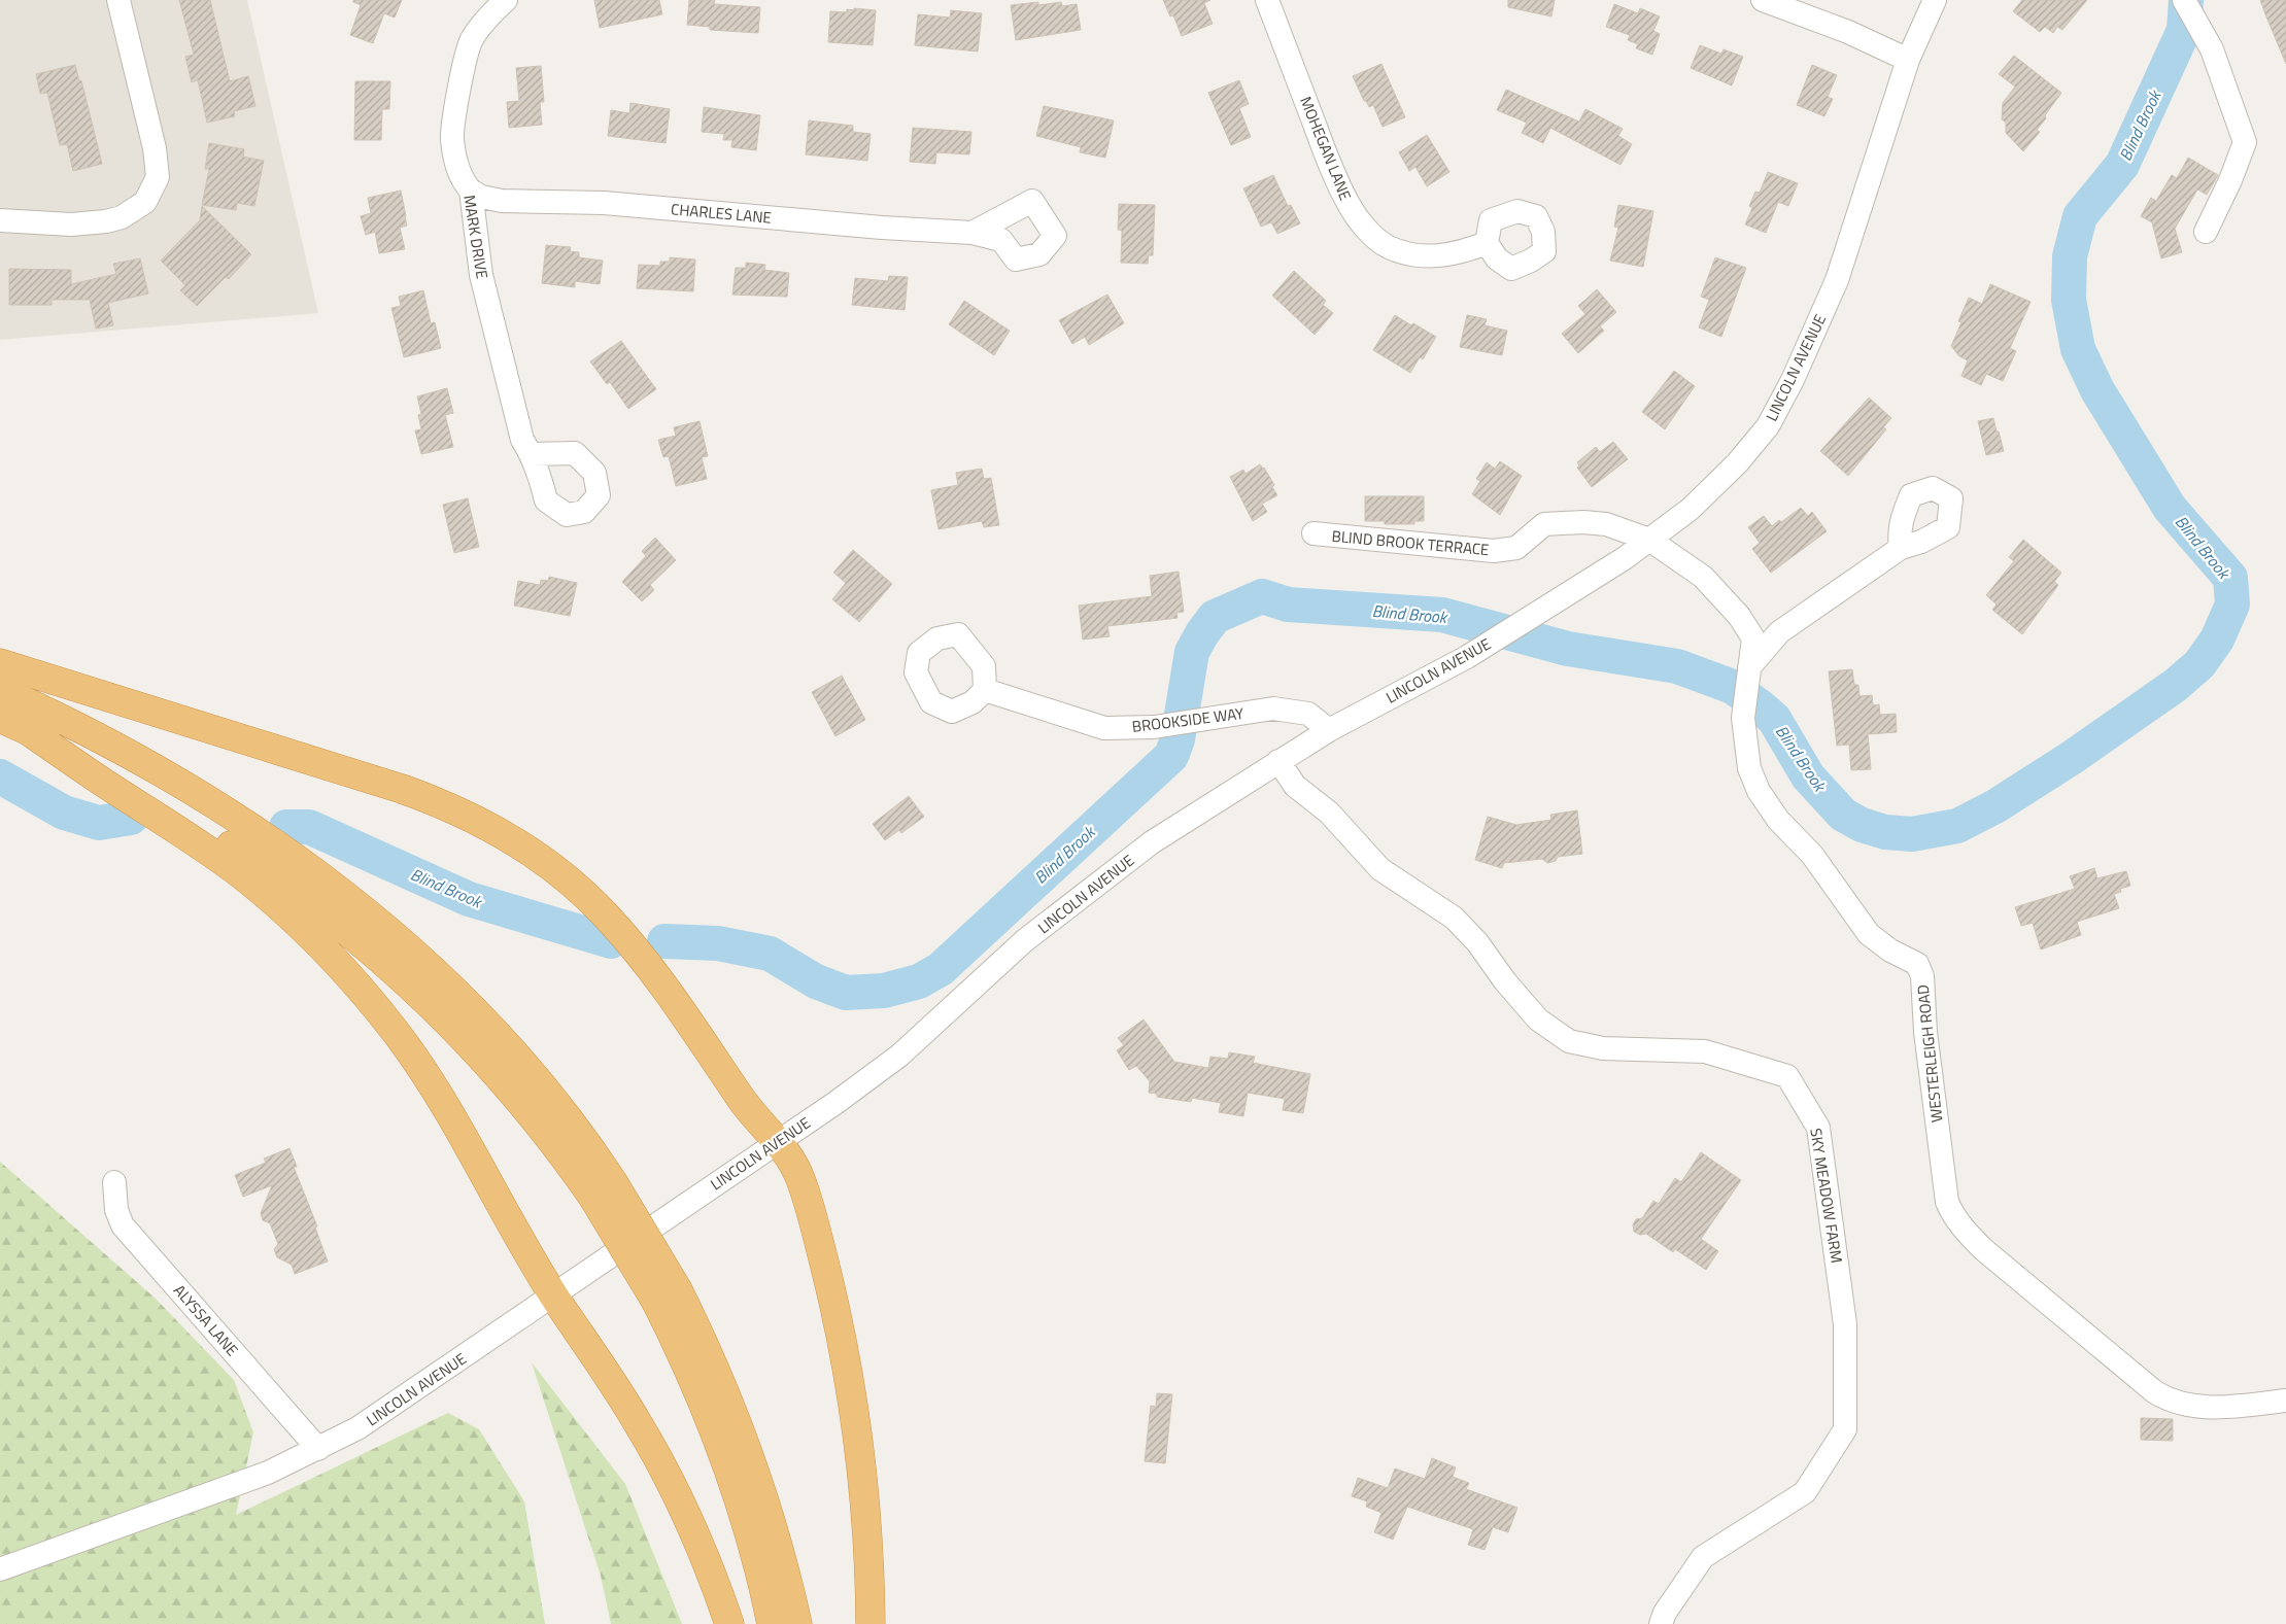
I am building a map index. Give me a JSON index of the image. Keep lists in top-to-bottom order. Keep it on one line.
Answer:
{"streets":{"street":["MOHEGAN LANE","CHARLES LANE","MARK DRIVE","LINCOLN AVENUE","BLIND BROOK TERRACE","BROOKSIDE WAY","WESTERLEIGH ROAD","SKY MEADOW FARM","ALYSSA LANE"]},"crossings":[["CHARLES LANE","MARK DRIVE"],["LINCOLN AVENUE","BLIND BROOK TERRACE"],["LINCOLN AVENUE","BROOKSIDE WAY"],["LINCOLN AVENUE","WESTERLEIGH ROAD"],["LINCOLN AVENUE","SKY MEADOW FARM"],["LINCOLN AVENUE","ALYSSA LANE"],["BLIND BROOK TERRACE","WESTERLEIGH ROAD"]],"water":["Blind Brook"]}
